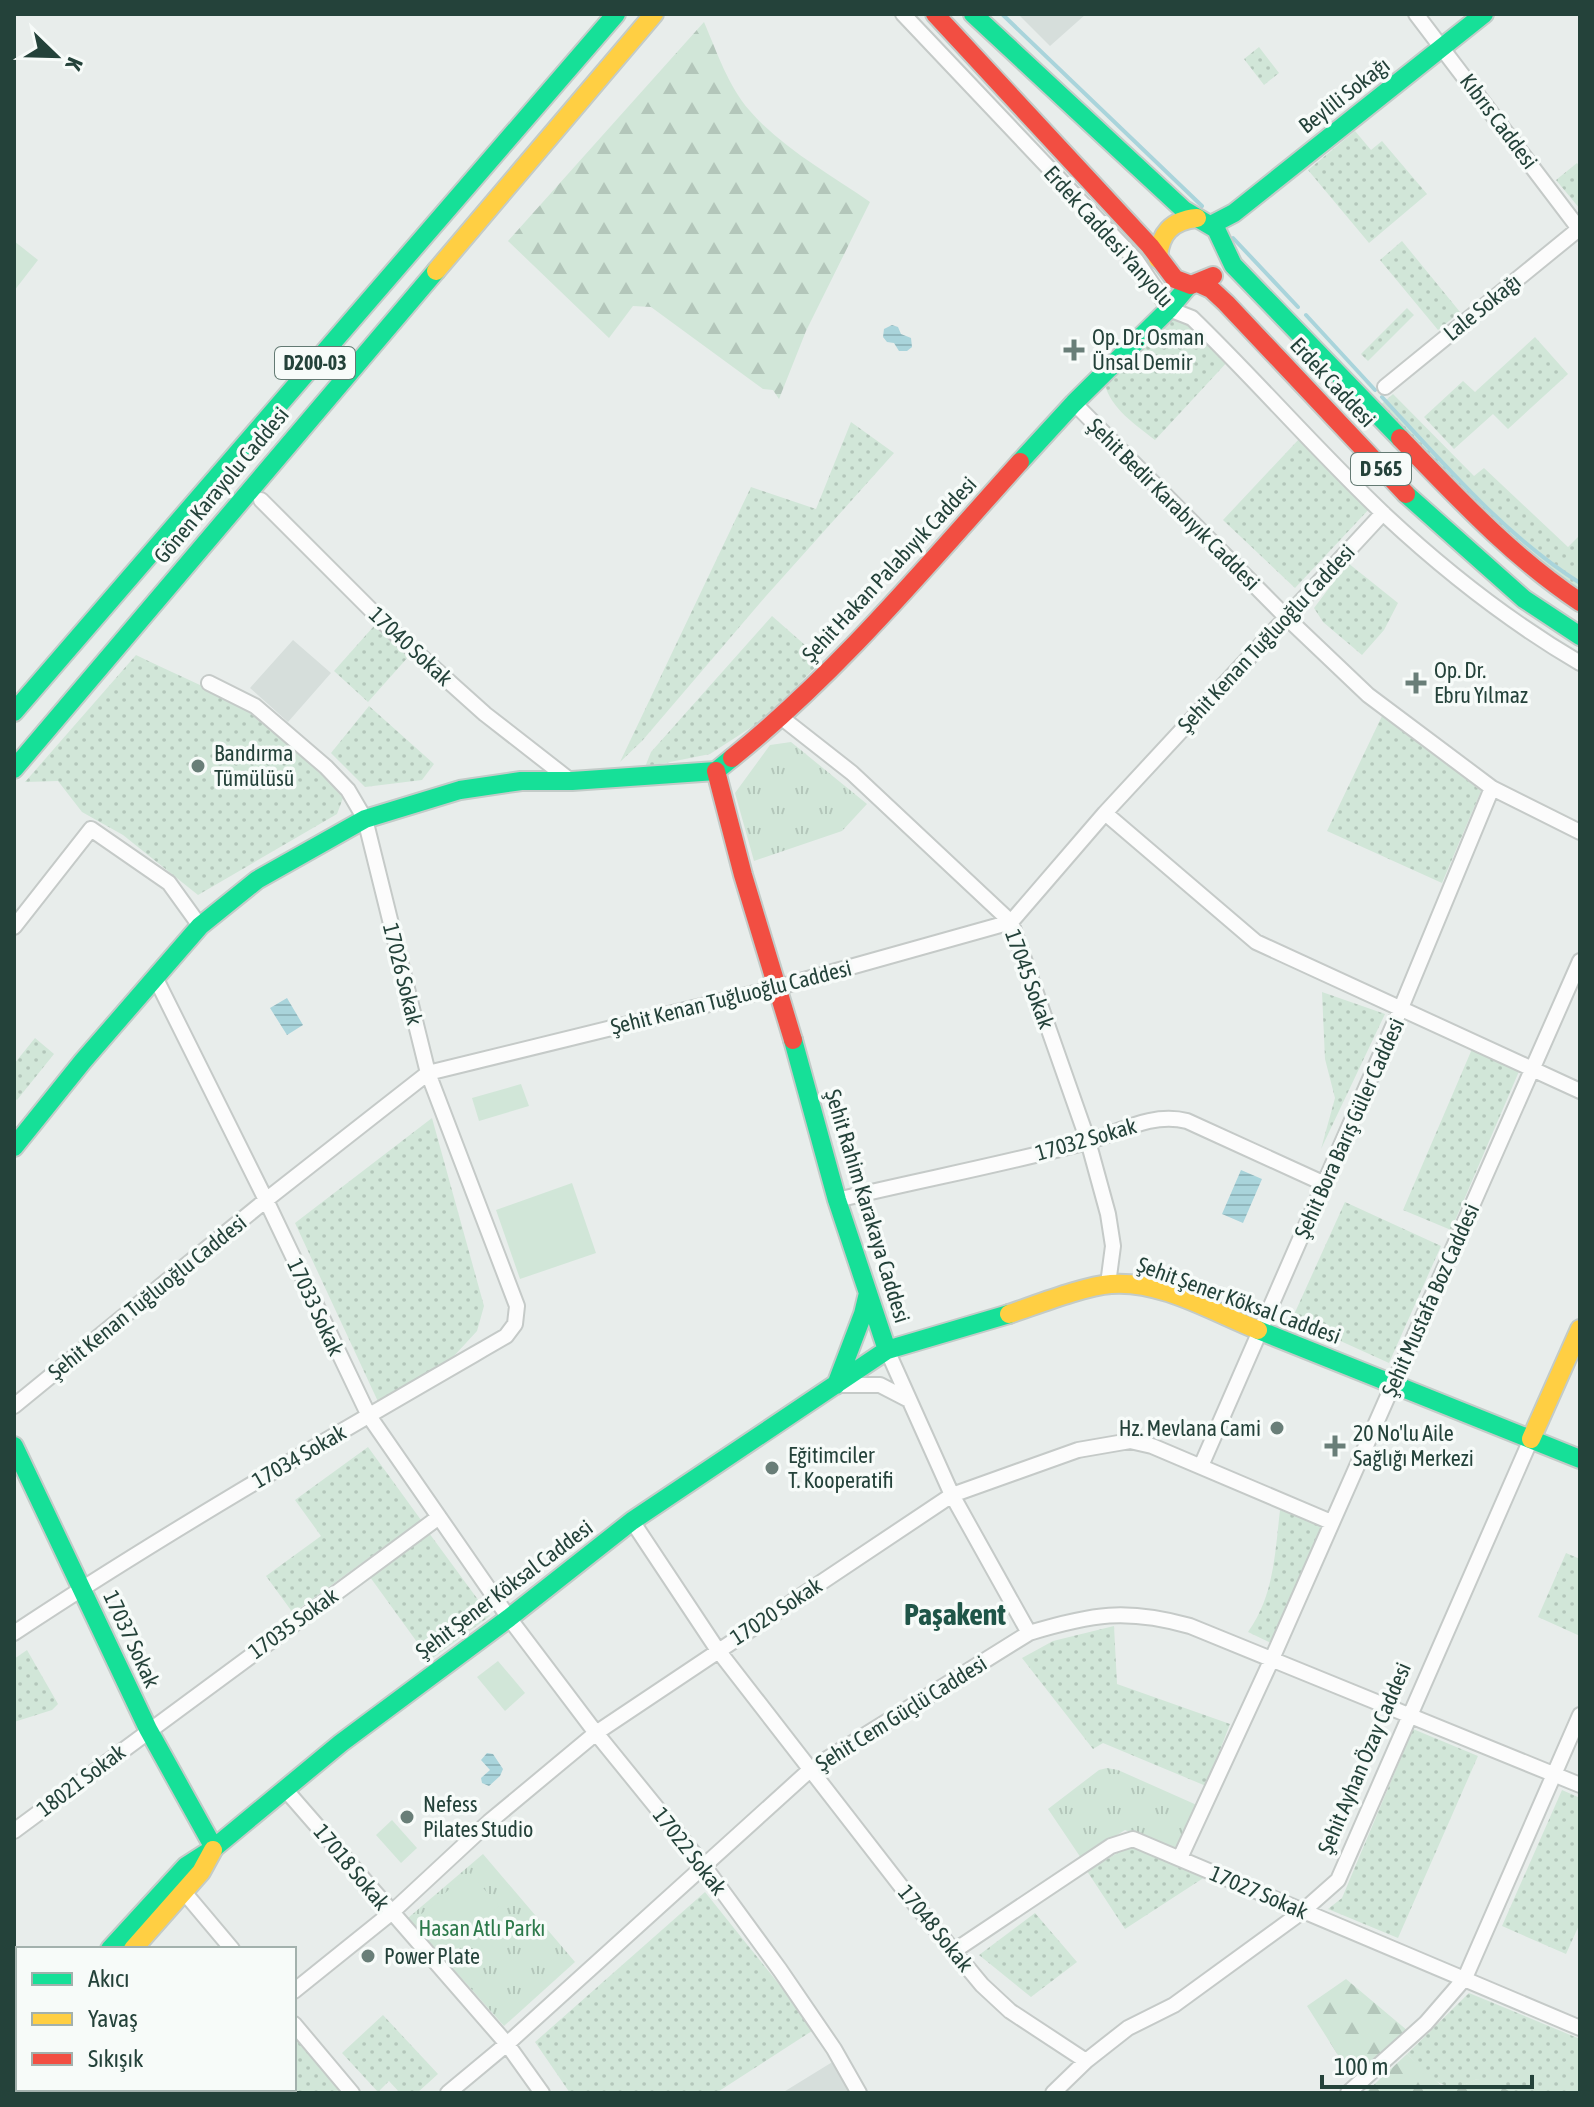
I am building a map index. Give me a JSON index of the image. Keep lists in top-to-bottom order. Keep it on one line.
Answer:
{"streets":{"main road":["Beylili Sokağı","D200-03","Erdek Caddesi","D 565","Gönen Karayolu Caddesi","Şehit Hakan Palabıyık Caddesi","Şehit Rahim Karakaya Caddesi","Şehit Şener Köksal Caddesi","17037 Sokak","Şehit Ayhan Özay Caddesi"],"street":["Kıbrıs Caddesi","Erdek Caddesi Yanyolu","Lale Sokağı","Şehit Bedir Karabıyık Caddesi","Şehit Kenan Tuğluoğlu Caddesi","17040 Sokak","17026 Sokak","17045 Sokak","Şehit Bora Barış Güler Caddesi","17032 Sokak","Şehit Mustafa Boz Caddesi","17033 Sokak","17034 Sokak","17020 Sokak","17035 Sokak","Şehit Cem Güçlü Caddesi","18021 Sokak","17022 Sokak","17018 Sokak","17027 Sokak","17048 Sokak"]},"crossings":[["Beylili Sokağı","Kıbrıs Caddesi"],["Beylili Sokağı","Erdek Caddesi"],["Beylili Sokağı","Şehit Hakan Palabıyık Caddesi"],["Kıbrıs Caddesi","Lale Sokağı"],["Erdek Caddesi Yanyolu","Şehit Hakan Palabıyık Caddesi"],["Erdek Caddesi Yanyolu","Şehit Kenan Tuğluoğlu Caddesi"],["Erdek Caddesi","Şehit Hakan Palabıyık Caddesi"],["Şehit Bedir Karabıyık Caddesi","Şehit Hakan Palabıyık Caddesi"],["Şehit Bedir Karabıyık Caddesi","Şehit Kenan Tuğluoğlu Caddesi"],["Şehit Bedir Karabıyık Caddesi","Şehit Bora Barış Güler Caddesi"],["Şehit Hakan Palabıyık Caddesi","17045 Sokak"],["Şehit Hakan Palabıyık Caddesi","Şehit Rahim Karakaya Caddesi"],["Şehit Kenan Tuğluoğlu Caddesi","17026 Sokak"],["Şehit Kenan Tuğluoğlu Caddesi","17045 Sokak"],["Şehit Kenan Tuğluoğlu Caddesi","Şehit Rahim Karakaya Caddesi"],["Şehit Kenan Tuğluoğlu Caddesi","17033 Sokak"],["17026 Sokak","17034 Sokak"],["17045 Sokak","17032 Sokak"],["17045 Sokak","Şehit Şener Köksal Caddesi"],["Şehit Bora Barış Güler Caddesi","17032 Sokak"],["Şehit Bora Barış Güler Caddesi","Şehit Şener Köksal Caddesi"],["Şehit Bora Barış Güler Caddesi","17020 Sokak"],["17032 Sokak","Şehit Rahim Karakaya Caddesi"],["Şehit Rahim Karakaya Caddesi","Şehit Şener Köksal Caddesi"],["Şehit Rahim Karakaya Caddesi","17020 Sokak"],["Şehit Rahim Karakaya Caddesi","Şehit Cem Güçlü Caddesi"],["Şehit Şener Köksal Caddesi","Şehit Mustafa Boz Caddesi"],["Şehit Şener Köksal Caddesi","17033 Sokak"],["Şehit Şener Köksal Caddesi","17037 Sokak"],["Şehit Şener Köksal Caddesi","Şehit Ayhan Özay Caddesi"],["Şehit Şener Köksal Caddesi","17022 Sokak"],["Şehit Şener Köksal Caddesi","17018 Sokak"],["Şehit Mustafa Boz Caddesi","17020 Sokak"],["Şehit Mustafa Boz Caddesi","Şehit Cem Güçlü Caddesi"],["Şehit Mustafa Boz Caddesi","17027 Sokak"],["17033 Sokak","17034 Sokak"],["17033 Sokak","17035 Sokak"],["17033 Sokak","17022 Sokak"],["17034 Sokak","17037 Sokak"],["17020 Sokak","17022 Sokak"],["17020 Sokak","17018 Sokak"],["17035 Sokak","17037 Sokak"],["17035 Sokak","18021 Sokak"],["17037 Sokak","18021 Sokak"],["Şehit Cem Güçlü Caddesi","Şehit Ayhan Özay Caddesi"],["Şehit Cem Güçlü Caddesi","17022 Sokak"],["Şehit Cem Güçlü Caddesi","17018 Sokak"],["Şehit Cem Güçlü Caddesi","17048 Sokak"],["Şehit Ayhan Özay Caddesi","17027 Sokak"],["Şehit Ayhan Özay Caddesi","17048 Sokak"],["17027 Sokak","17048 Sokak"]],"districts":["Paşakent"],"parks":["Hasan Atlı Parkı"],"places":{"health":["Op. Dr. Osman Ünsal Demir","Op. Dr. Ebru Yılmaz","20 No'lu Aile Sağlığı Merkezi"],"other":["Bandırma Tümülüsü","Hz. Mevlana Cami","Eğitimciler T. Kooperatifi","Nefess Pilates Studio","Power Plate"]},"legend":["Akıcı","Yavaş","Sıkışık"],"scale_bar":"100 m","north":"bottom right"}
